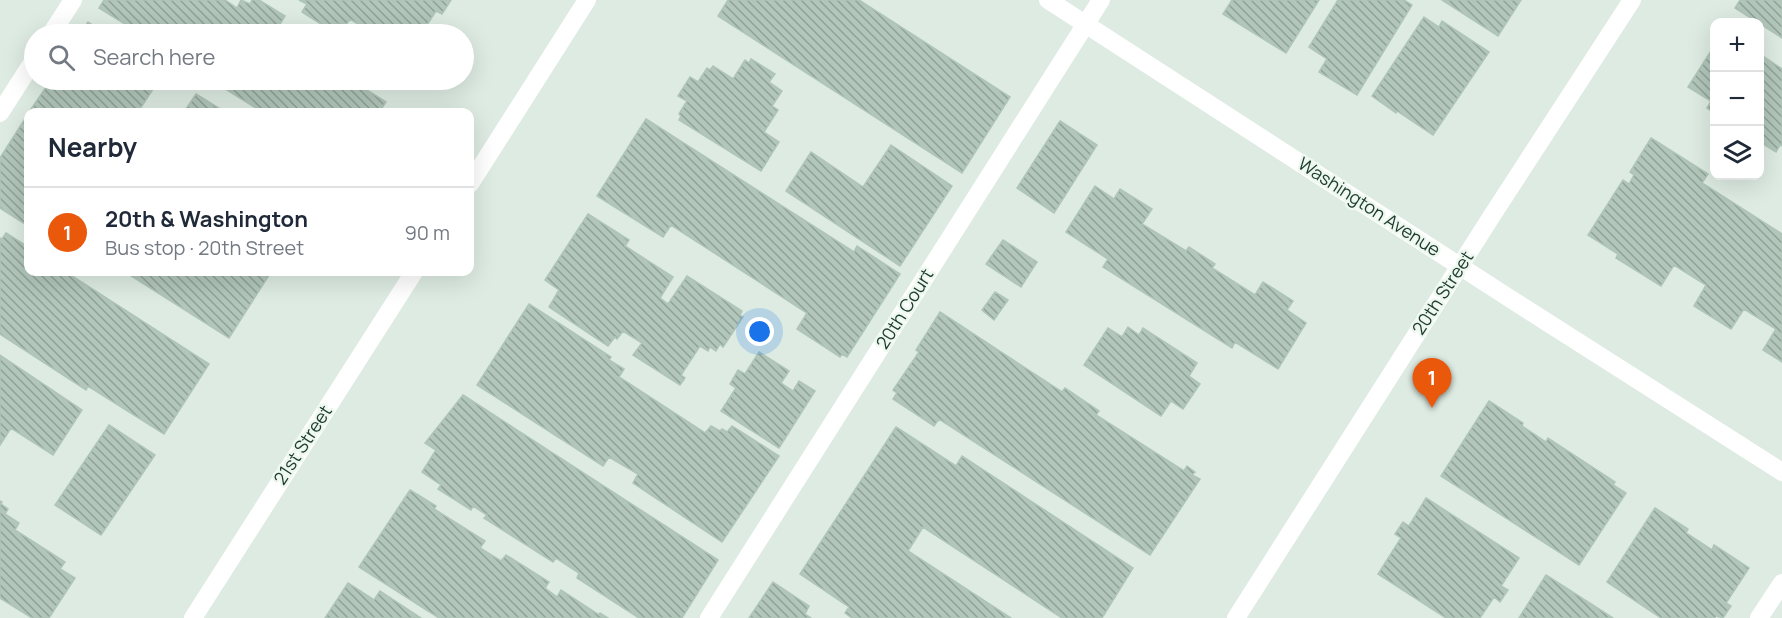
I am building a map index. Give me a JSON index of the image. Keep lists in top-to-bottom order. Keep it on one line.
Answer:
{"streets":{"street":["Washington Avenue","20th Street","20th Court","21st Street"]},"crossings":[["Washington Avenue","20th Street"],["Washington Avenue","20th Court"]],"page":{"map_buttons":["+","−"],"search":"Search here","heading":"Nearby","list":[{"mark":"1","name":"20th & Washington","note":"Bus stop · 20th Street","value":"90 m"}],"pins":"1"}}
